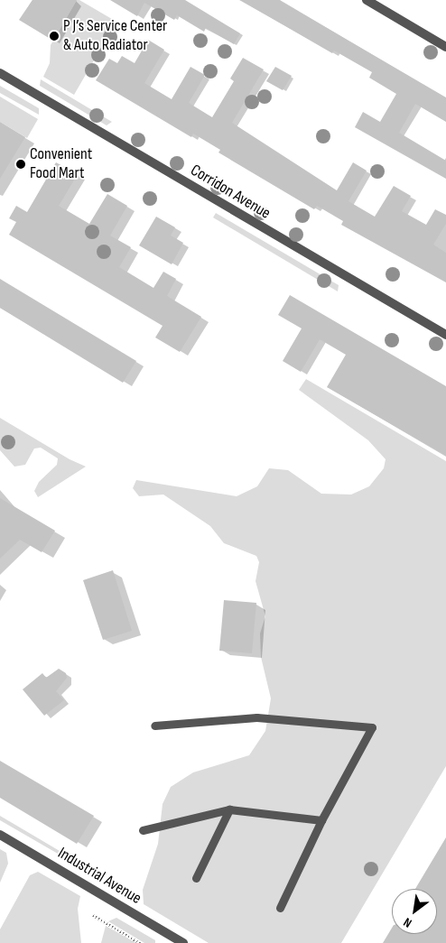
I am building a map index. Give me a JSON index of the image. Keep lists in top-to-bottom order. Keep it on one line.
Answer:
{"streets":{"street":["Corridon Avenue","Industrial Avenue"]},"places":["P J’s Service Center & Auto Radiator","Convenient Food Mart"],"north":"bottom left"}
